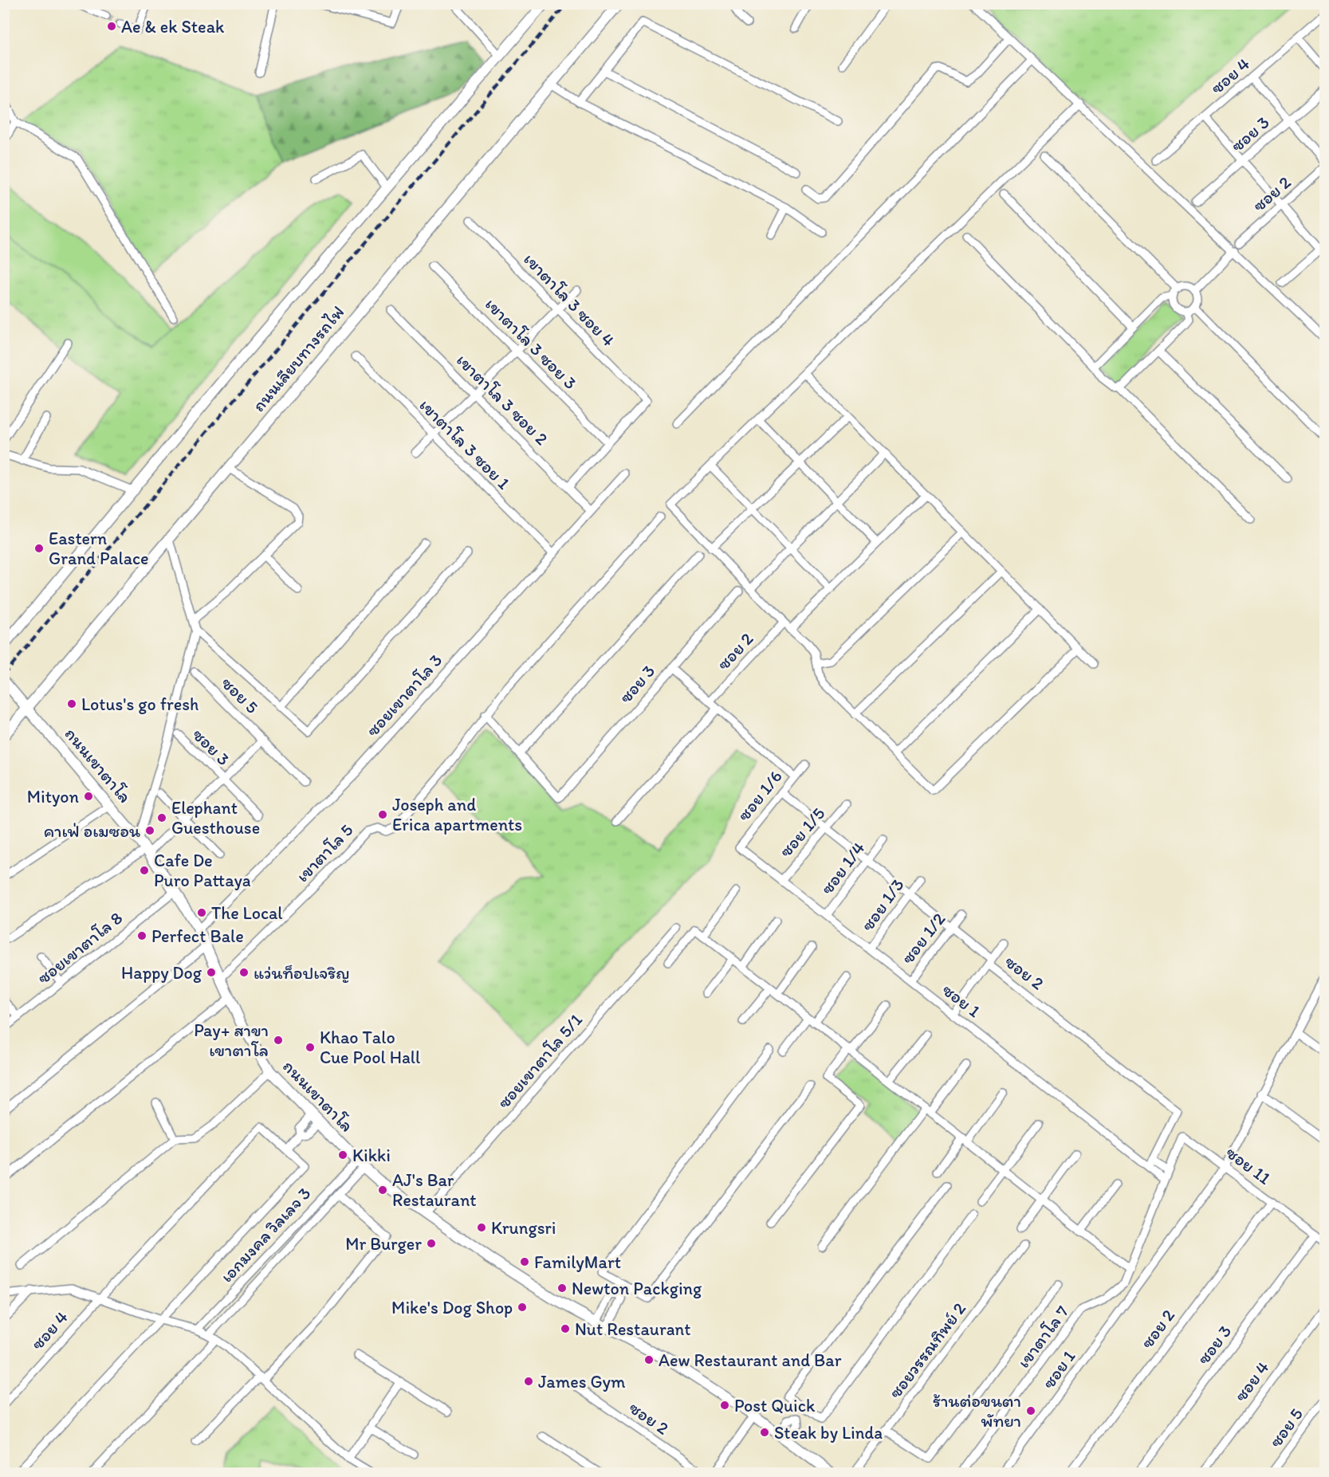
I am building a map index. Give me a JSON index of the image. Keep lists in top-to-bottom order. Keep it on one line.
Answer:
{"streets":{"street":["ซอย 4","ซอย 3","ซอย 2","เขาตาโล 3 ซอย 4","เขาตาโล 3 ซอย 3","ถนนเลียบทางรถไฟ","เขาตาโล 3 ซอย 2","เขาตาโล 3 ซอย 1","ซอย 5","ซอยเขาตาโล 3","ถนนเขาตาโล","ซอย 1/6","ซอย 1/5","เขาตาโล 5","ซอย 1/4","ซอย 1/3","ซอย 1/2","ซอยเขาตาโล 8","ซอย 1","ซอยเขาตาโล 5/1","ซอย 11","เอกมงคล วิลเลจ 3","เขาตาโล 7","ซอยวรรณทิพย์ 2"]},"crossings":[["ซอย 3","ซอย 11"],["ซอย 2","ซอย 1/6"],["ซอย 2","ซอย 1/5"],["ซอย 2","ซอย 1/4"],["ซอย 2","ซอย 1/3"],["ซอย 2","ซอย 1/2"],["ซอย 2","ซอย 1"],["ซอย 2","ซอย 11"],["เขาตาโล 3 ซอย 4","เขาตาโล 3 ซอย 3"],["ถนนเลียบทางรถไฟ","ถนนเขาตาโล"],["เขาตาโล 3 ซอย 2","ซอยเขาตาโล 3"],["เขาตาโล 3 ซอย 1","ซอยเขาตาโล 3"],["ซอยเขาตาโล 3","ถนนเขาตาโล"],["ถนนเขาตาโล","เขาตาโล 5"],["ถนนเขาตาโล","ซอยเขาตาโล 8"],["ถนนเขาตาโล","ซอยเขาตาโล 5/1"],["ถนนเขาตาโล","เอกมงคล วิลเลจ 3"],["ซอย 1/6","ซอย 1"],["ซอย 1/5","ซอย 1"],["ซอย 1/4","ซอย 1"],["ซอย 1/3","ซอย 1"],["ซอย 1/2","ซอย 1"],["ซอย 1","ซอย 11"],["ซอย 1","เขาตาโล 7"],["ซอย 11","เขาตาโล 7"]],"places":["Ae & ek Steak","Eastern Grand Palace","Lotus's go fresh","Mityon","Joseph and Erica apartments","Elephant Guesthouse","คาเฟ่ อเมซอน","Cafe De Puro Pattaya","The Local","Perfect Bale","Happy Dog","แว่นท็อปเจริญ","Pay+ สาขา เขาตาโล","Khao Talo Cue Pool Hall","Kikki","AJ's Bar Restaurant","Krungsri","Mr Burger","FamilyMart","Newton Packging","Mike's Dog Shop","Nut Restaurant","Aew Restaurant and Bar","James Gym","Post Quick","ร้านต่อขนตา พัทยา","Steak by Linda"]}
